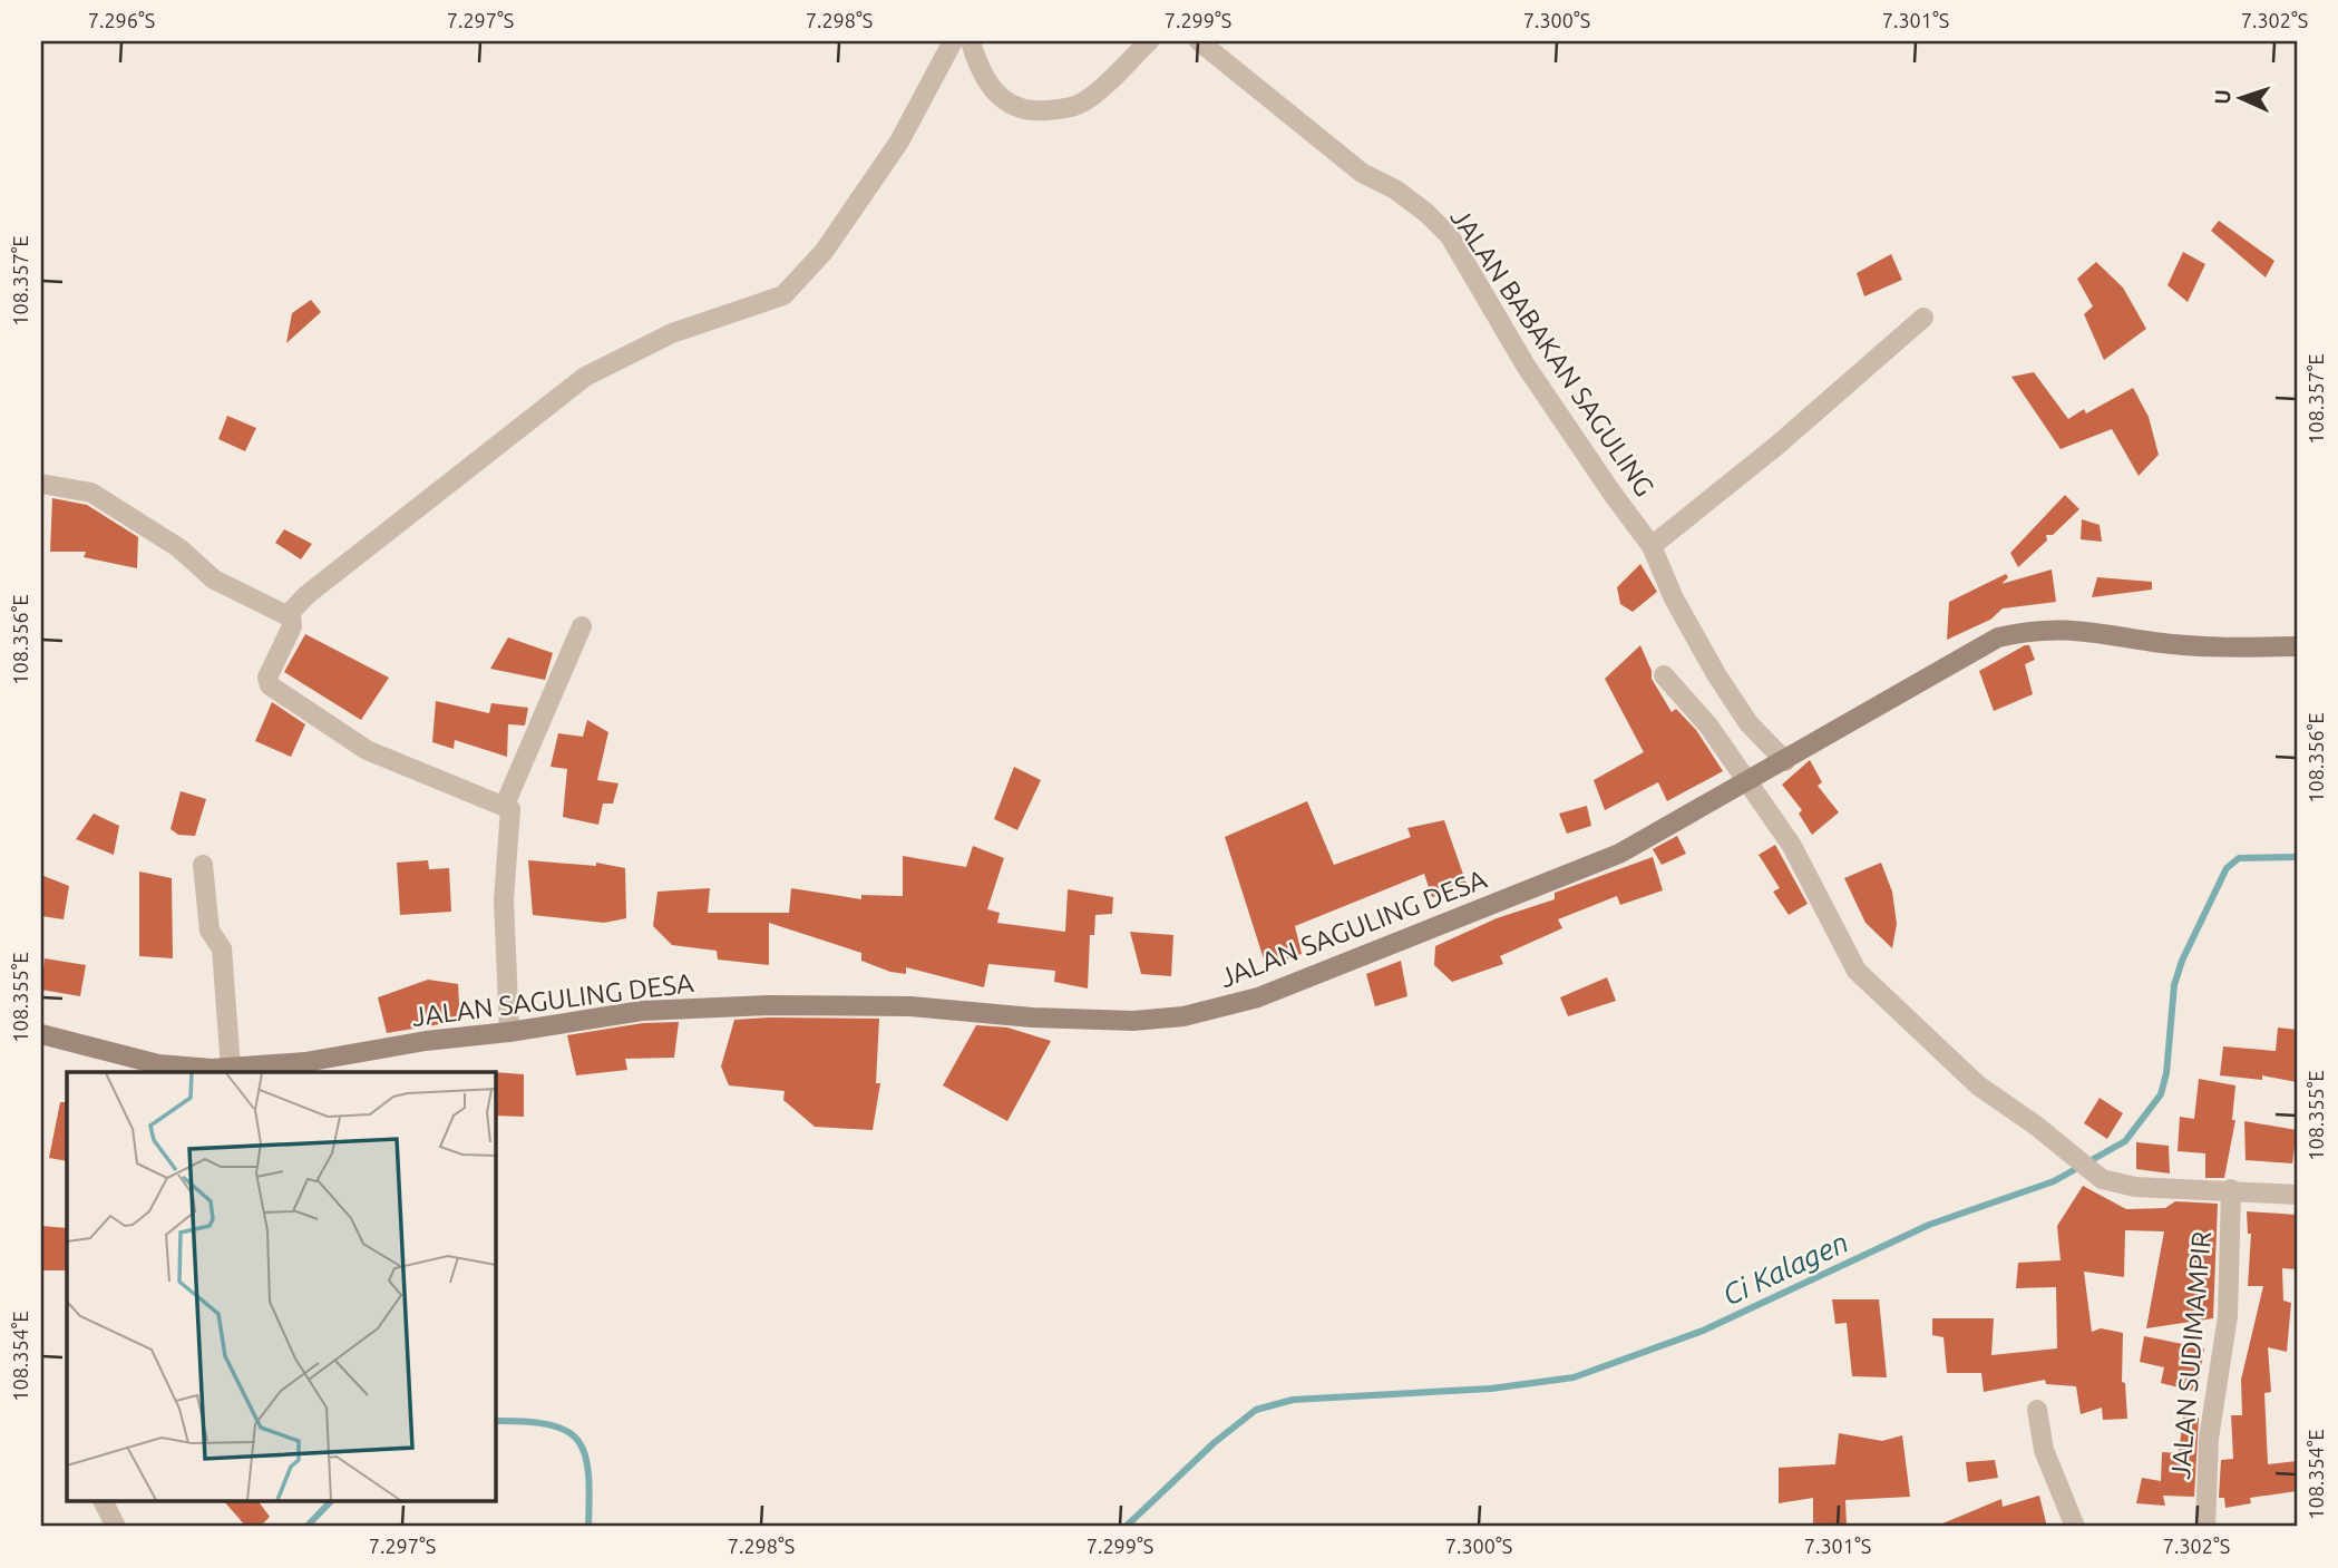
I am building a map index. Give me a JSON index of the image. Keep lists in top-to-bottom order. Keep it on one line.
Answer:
{"streets":{"street":["JALAN BABAKAN SAGULING","JALAN SAGULING DESA","JALAN SUDIMAMPIR"]},"crossings":[["JALAN BABAKAN SAGULING","JALAN SAGULING DESA"]],"water":["Ci Kalagen"],"north":"left","coordinates":["7.296°S","7.297°S","7.298°S","7.299°S","7.300°S","7.301°S","7.302°S","108.357°E","108.356°E","108.355°E","108.354°E"]}
